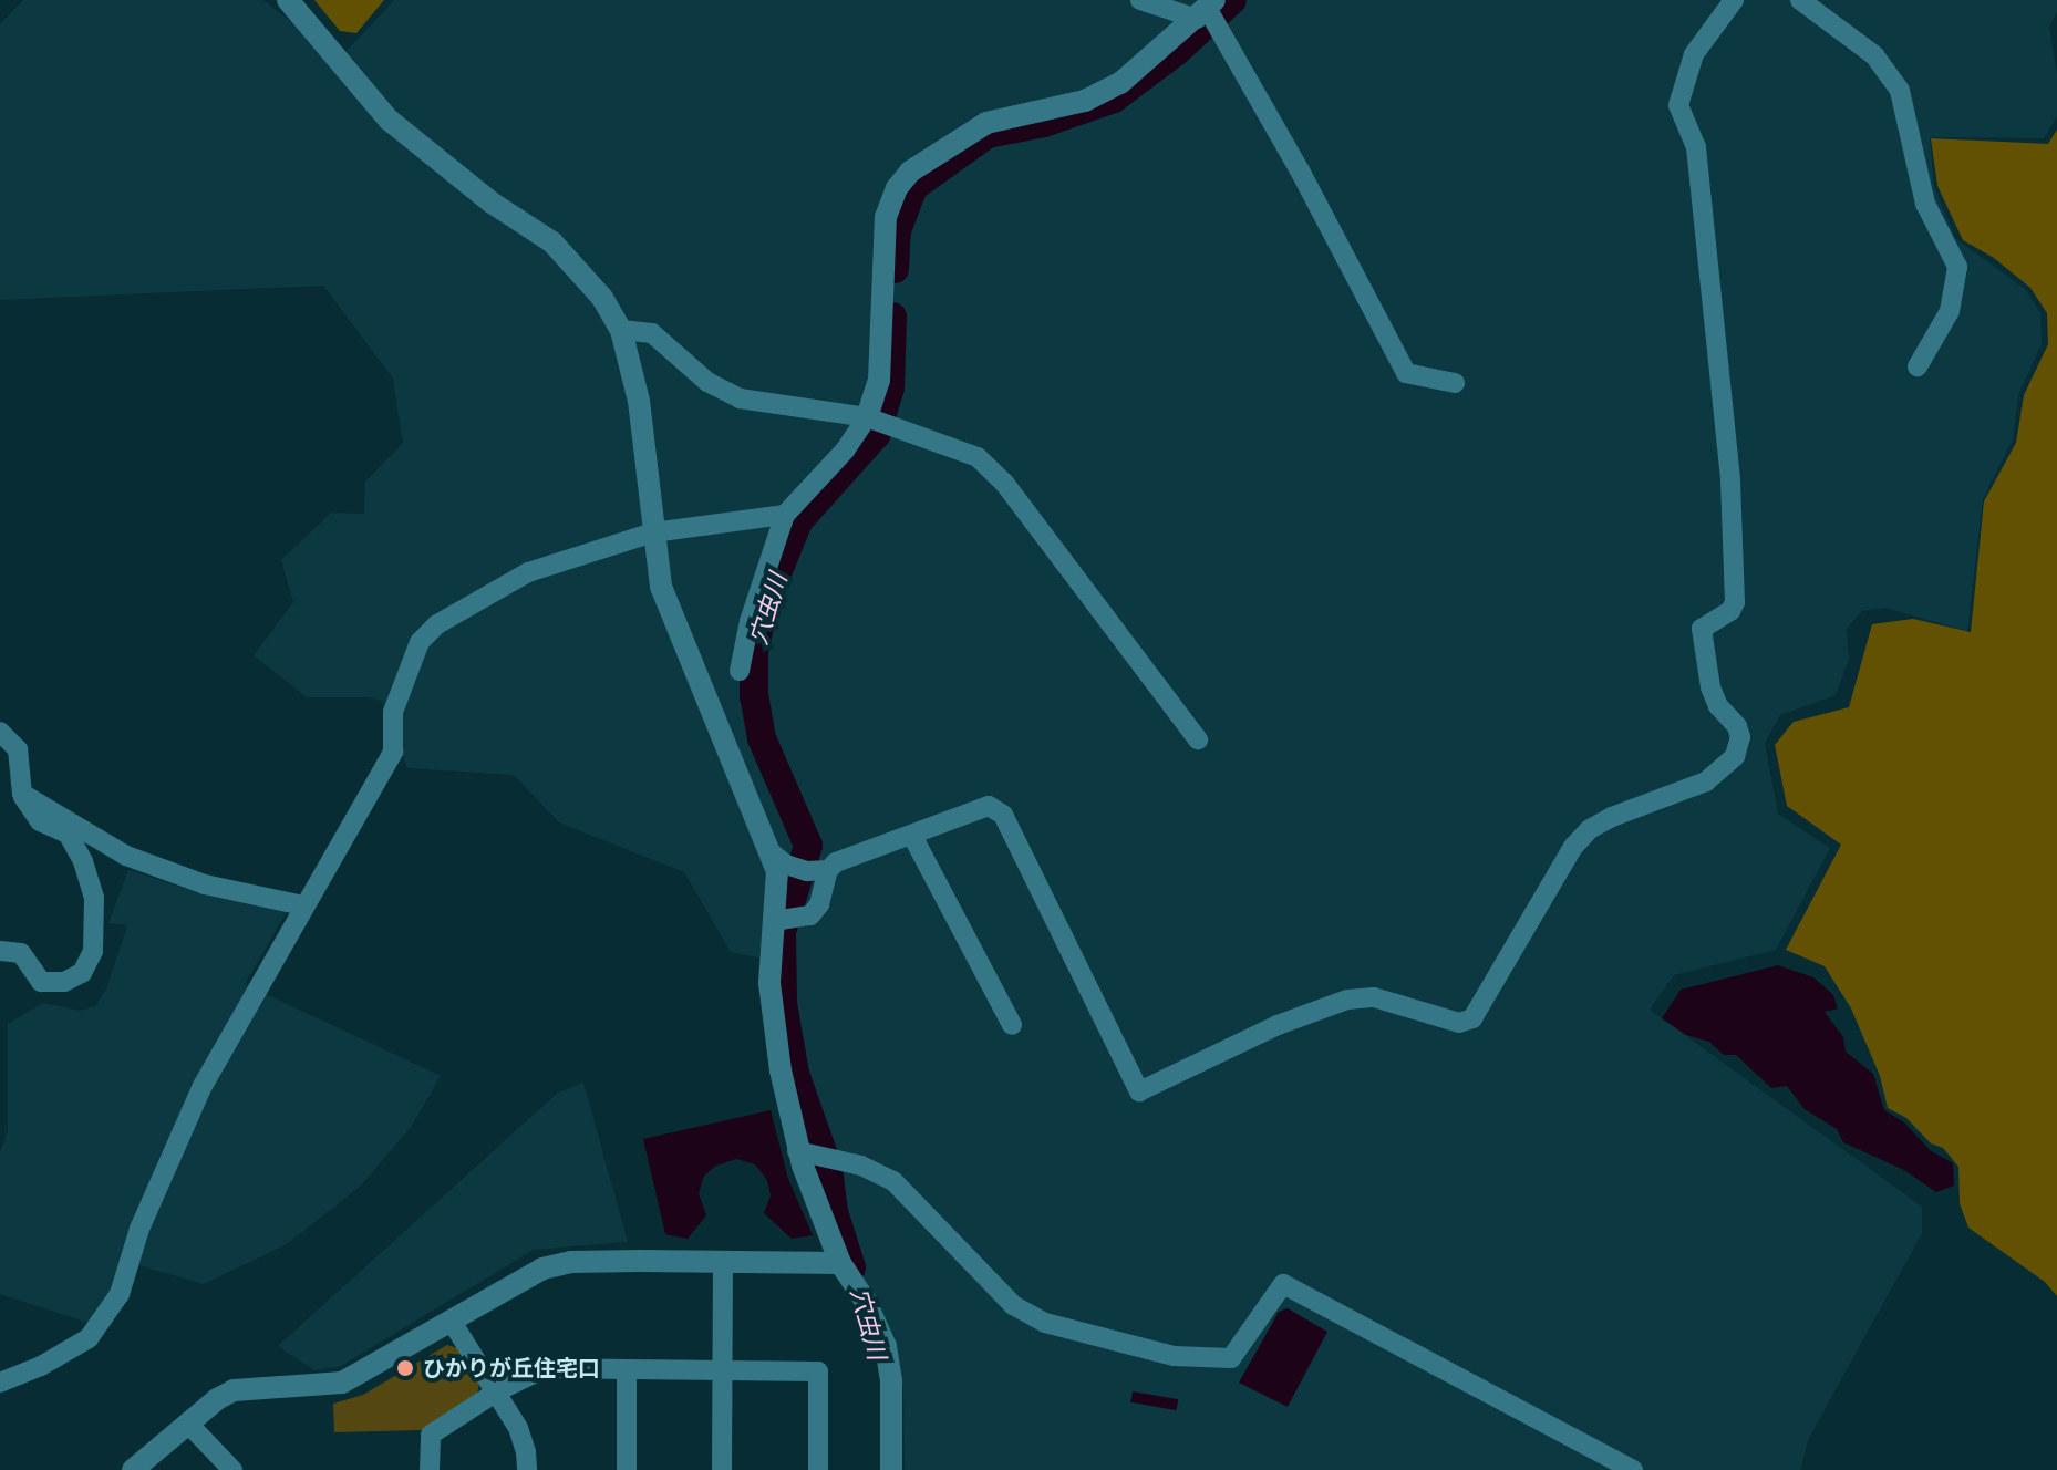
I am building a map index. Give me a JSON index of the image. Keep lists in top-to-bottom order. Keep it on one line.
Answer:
{"water":["穴虫川"],"places":["ひかりが丘住宅口"]}
